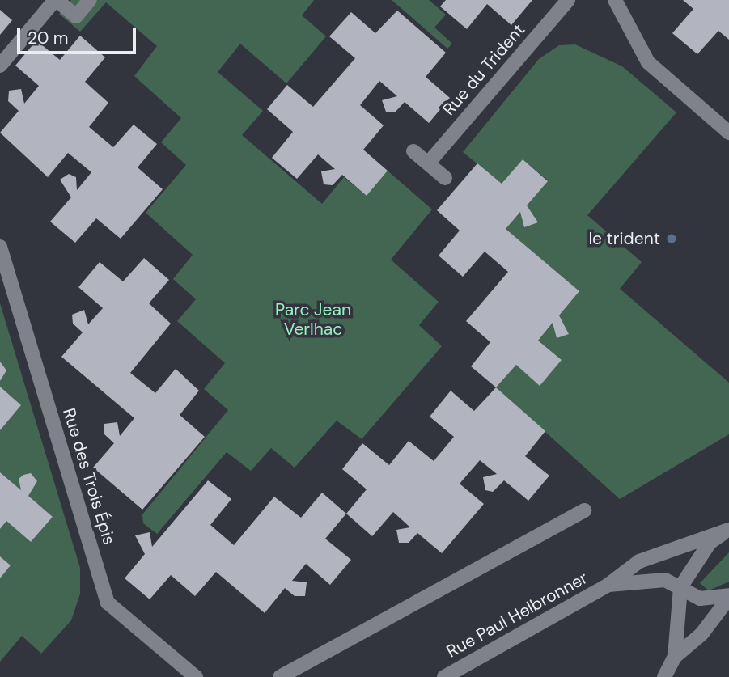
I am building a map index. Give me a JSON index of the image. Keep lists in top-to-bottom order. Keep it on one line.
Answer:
{"streets":{"street":["Rue du Trident","Rue des Trois Épis","Rue Paul Helbronner"]},"parks":["Parc Jean Verlhac"],"places":["le trident"],"scale_bar":"20 m"}
